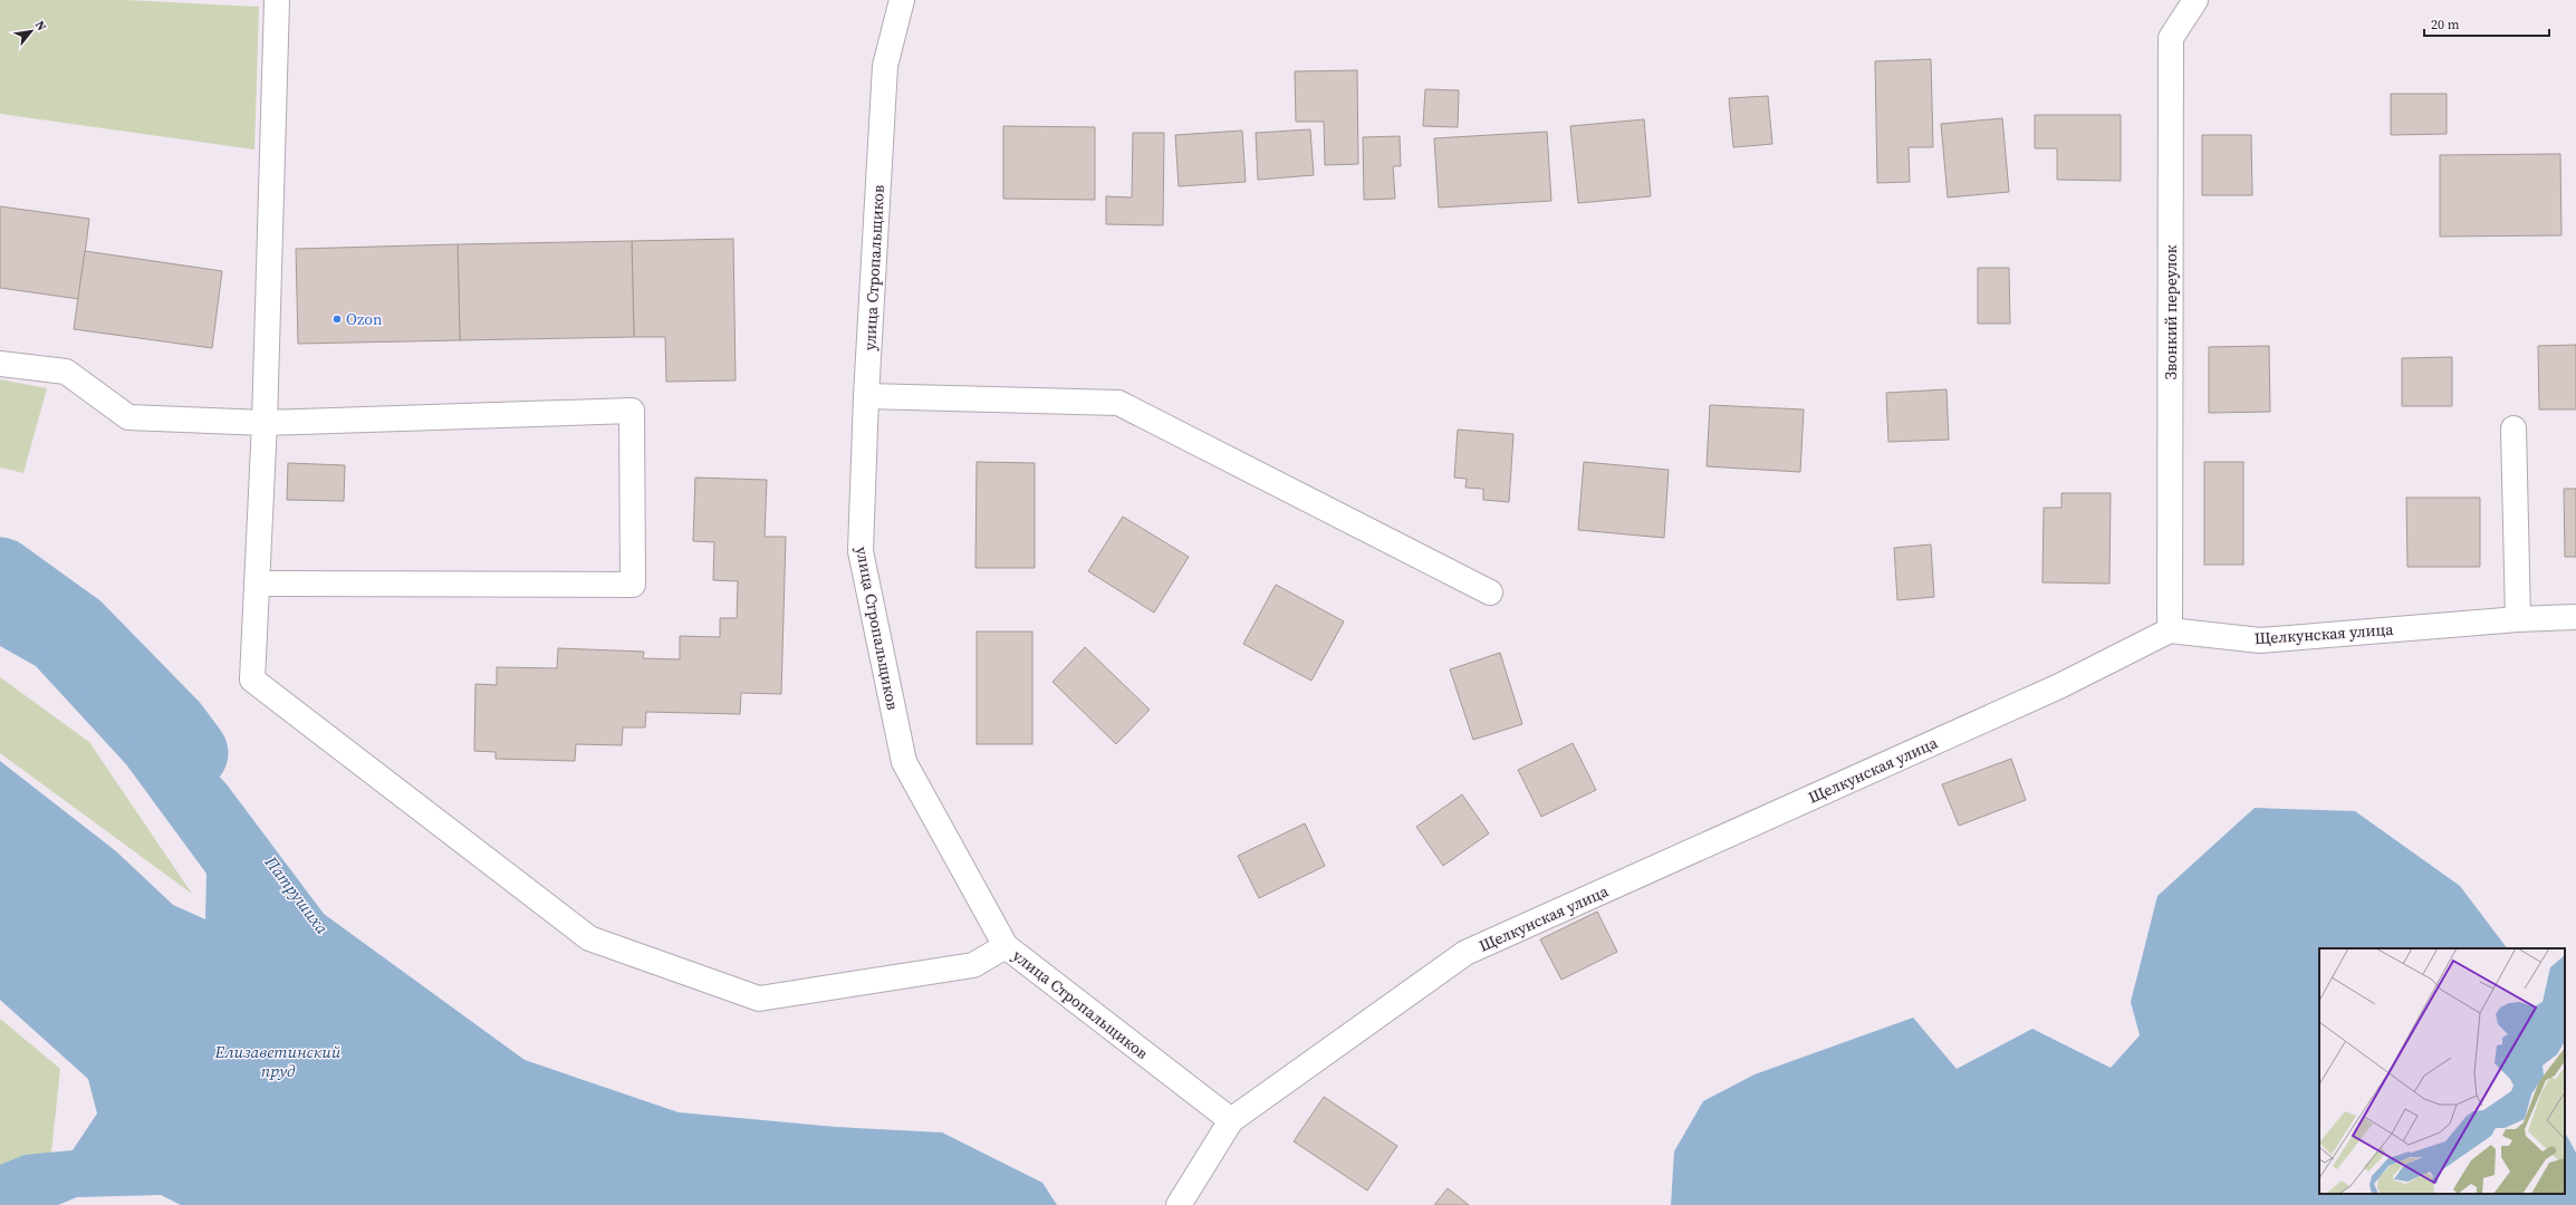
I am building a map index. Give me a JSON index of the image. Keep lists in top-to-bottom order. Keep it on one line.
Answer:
{"streets":{"street":["улица Стропальщиков","Звонкий переулок","Щелкунская улица"]},"crossings":[["улица Стропальщиков","Щелкунская улица"],["Звонкий переулок","Щелкунская улица"]],"water":["Патрушиха","Елизаветинский пруд"],"places":["Ozon"],"scale_bar":"20 m","north":"top right"}
